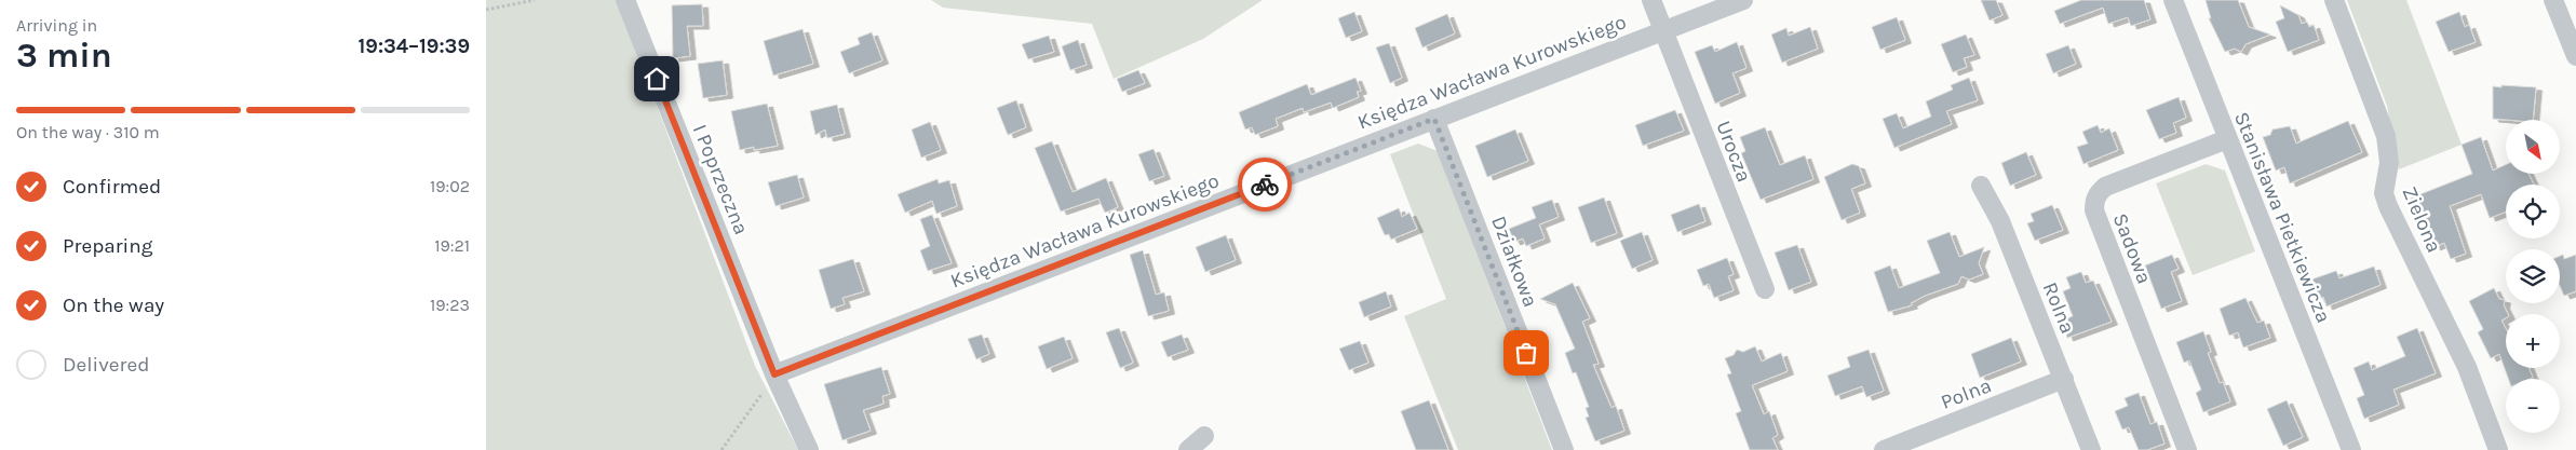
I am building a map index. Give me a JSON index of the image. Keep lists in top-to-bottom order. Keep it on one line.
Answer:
{"streets":{"street":["Księdza Wacława Kurowskiego","Urocza","I Poprzeczna","Stanisława Pietkiewicza","Zielona","Sadowa","Działkowa","Rolna","Polna"]},"crossings":[["Księdza Wacława Kurowskiego","Urocza"],["Księdza Wacława Kurowskiego","I Poprzeczna"],["Księdza Wacława Kurowskiego","Działkowa"],["Stanisława Pietkiewicza","Sadowa"],["Rolna","Polna"]],"north":"bottom right","page":{"heading":["3 min","Arriving in","19:34–19:39"],"bar":"On the way · 310 m","map_buttons":["+","−"],"list":[["Confirmed","19:02"],["Preparing","19:21"],["On the way","19:23"],"Delivered"]}}
